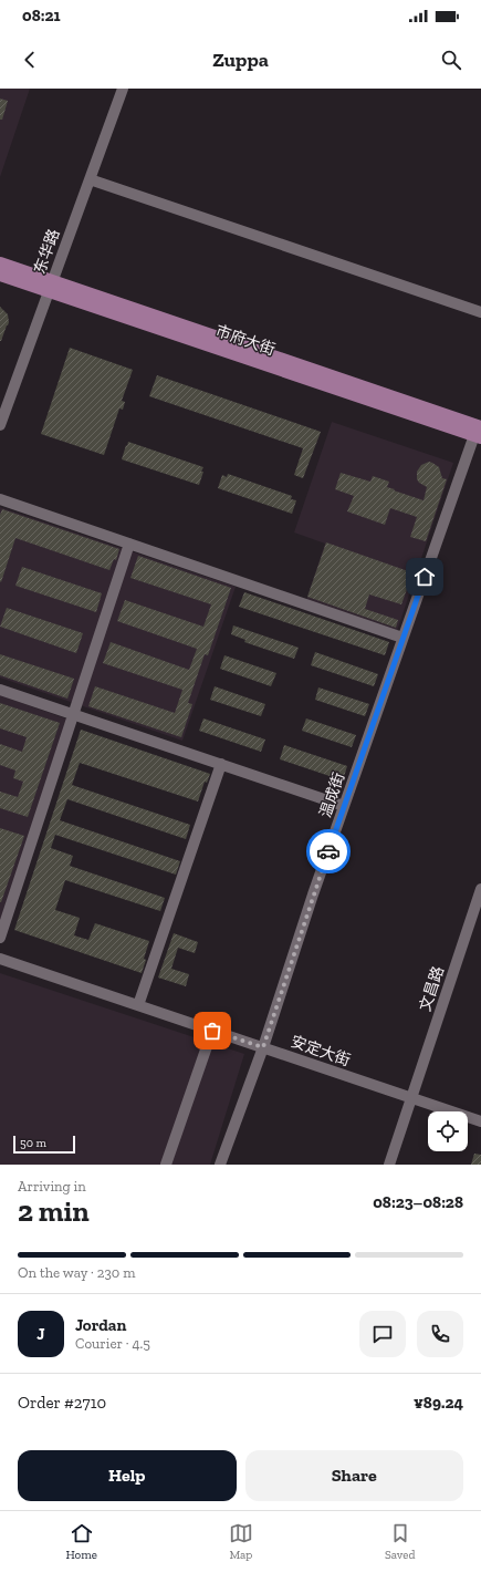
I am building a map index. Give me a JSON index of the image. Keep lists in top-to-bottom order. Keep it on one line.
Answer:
{"streets":{"main road":["市府大街"],"street":["东华路","温成街","文昌路","安定大街"]},"crossings":[["东华路","市府大街"],["市府大街","温成街"],["温成街","安定大街"],["文昌路","安定大街"]],"scale_bar":"50 m","page":{"status":"08:21","header":"Zuppa","scale":"50 m","heading":["2 min","Arriving in","08:23–08:28"],"panel":["Jordan","Courier · 4.5","Order #2710","¥89.24"],"bar":"On the way · 230 m","round":"J","buttons":["Help","Share"],"tabs":["Home","Map","Saved"]}}
